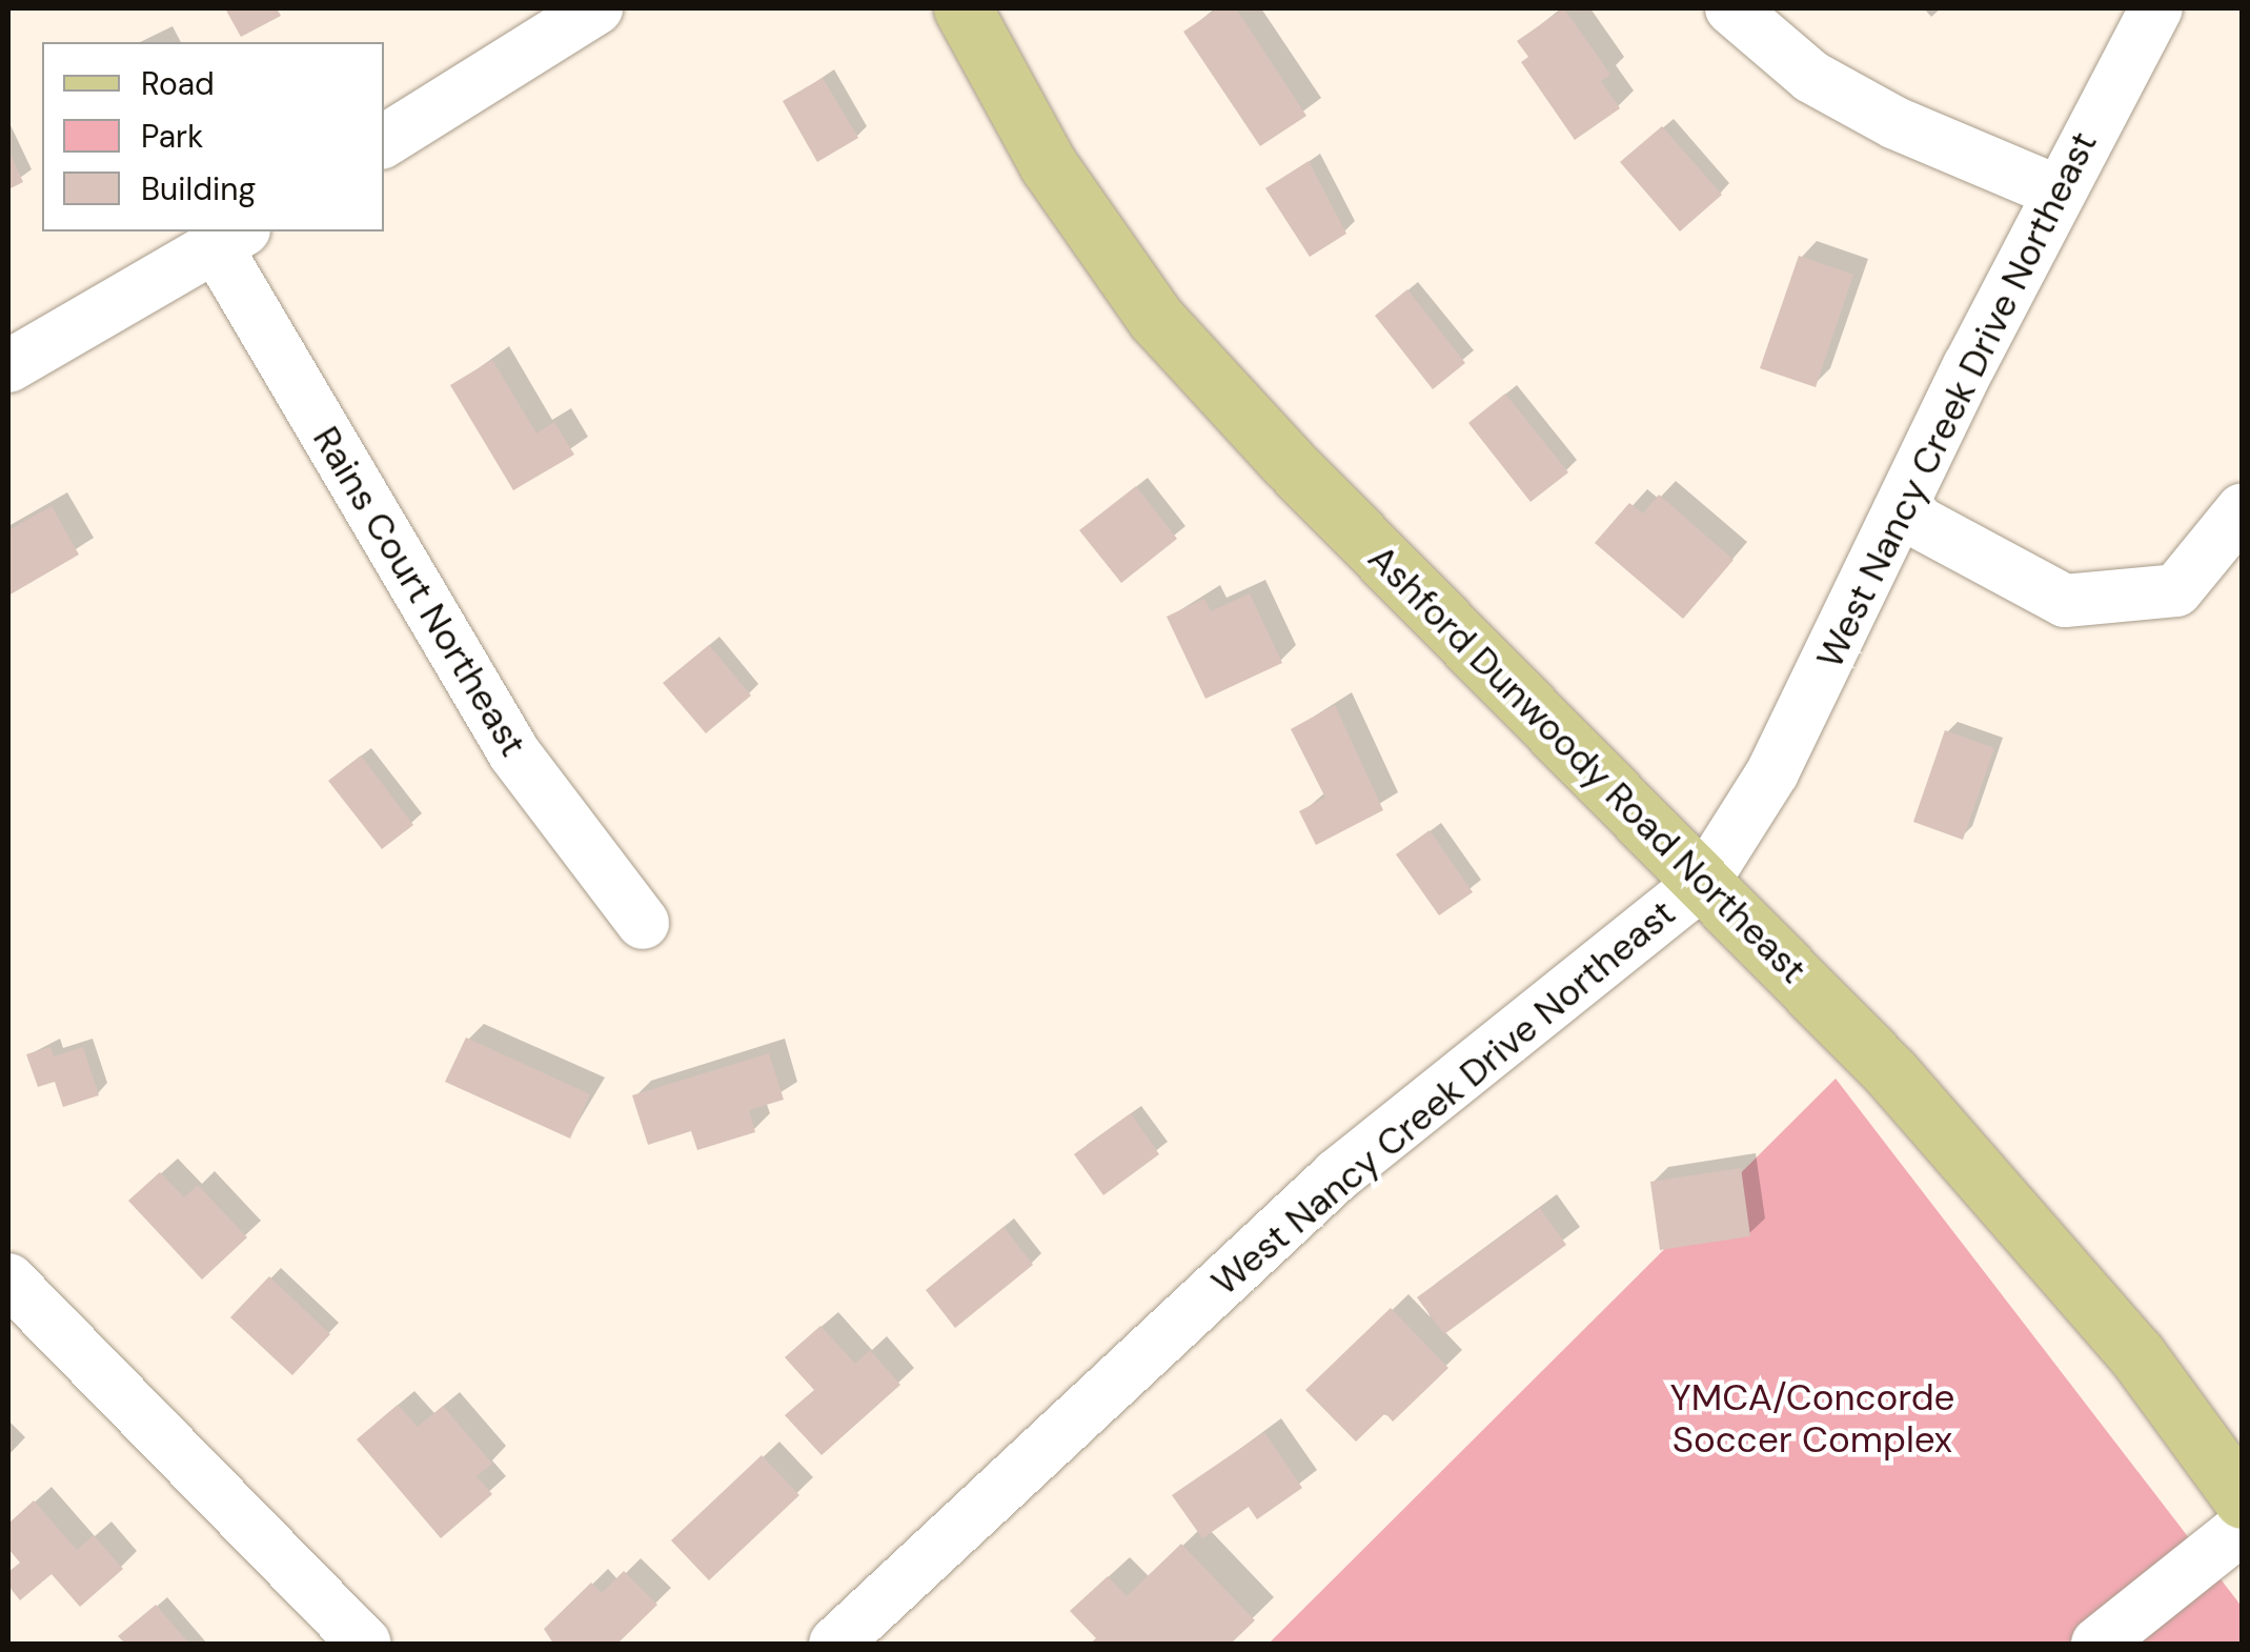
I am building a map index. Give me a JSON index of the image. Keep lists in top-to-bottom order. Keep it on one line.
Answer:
{"streets":{"main road":["Ashford Dunwoody Road Northeast"],"street":["West Nancy Creek Drive Northeast","Rains Court Northeast"]},"crossings":[["West Nancy Creek Drive Northeast","Ashford Dunwoody Road Northeast"]],"parks":["YMCA/Concorde Soccer Complex"],"legend":["Road","Park","Building"]}
